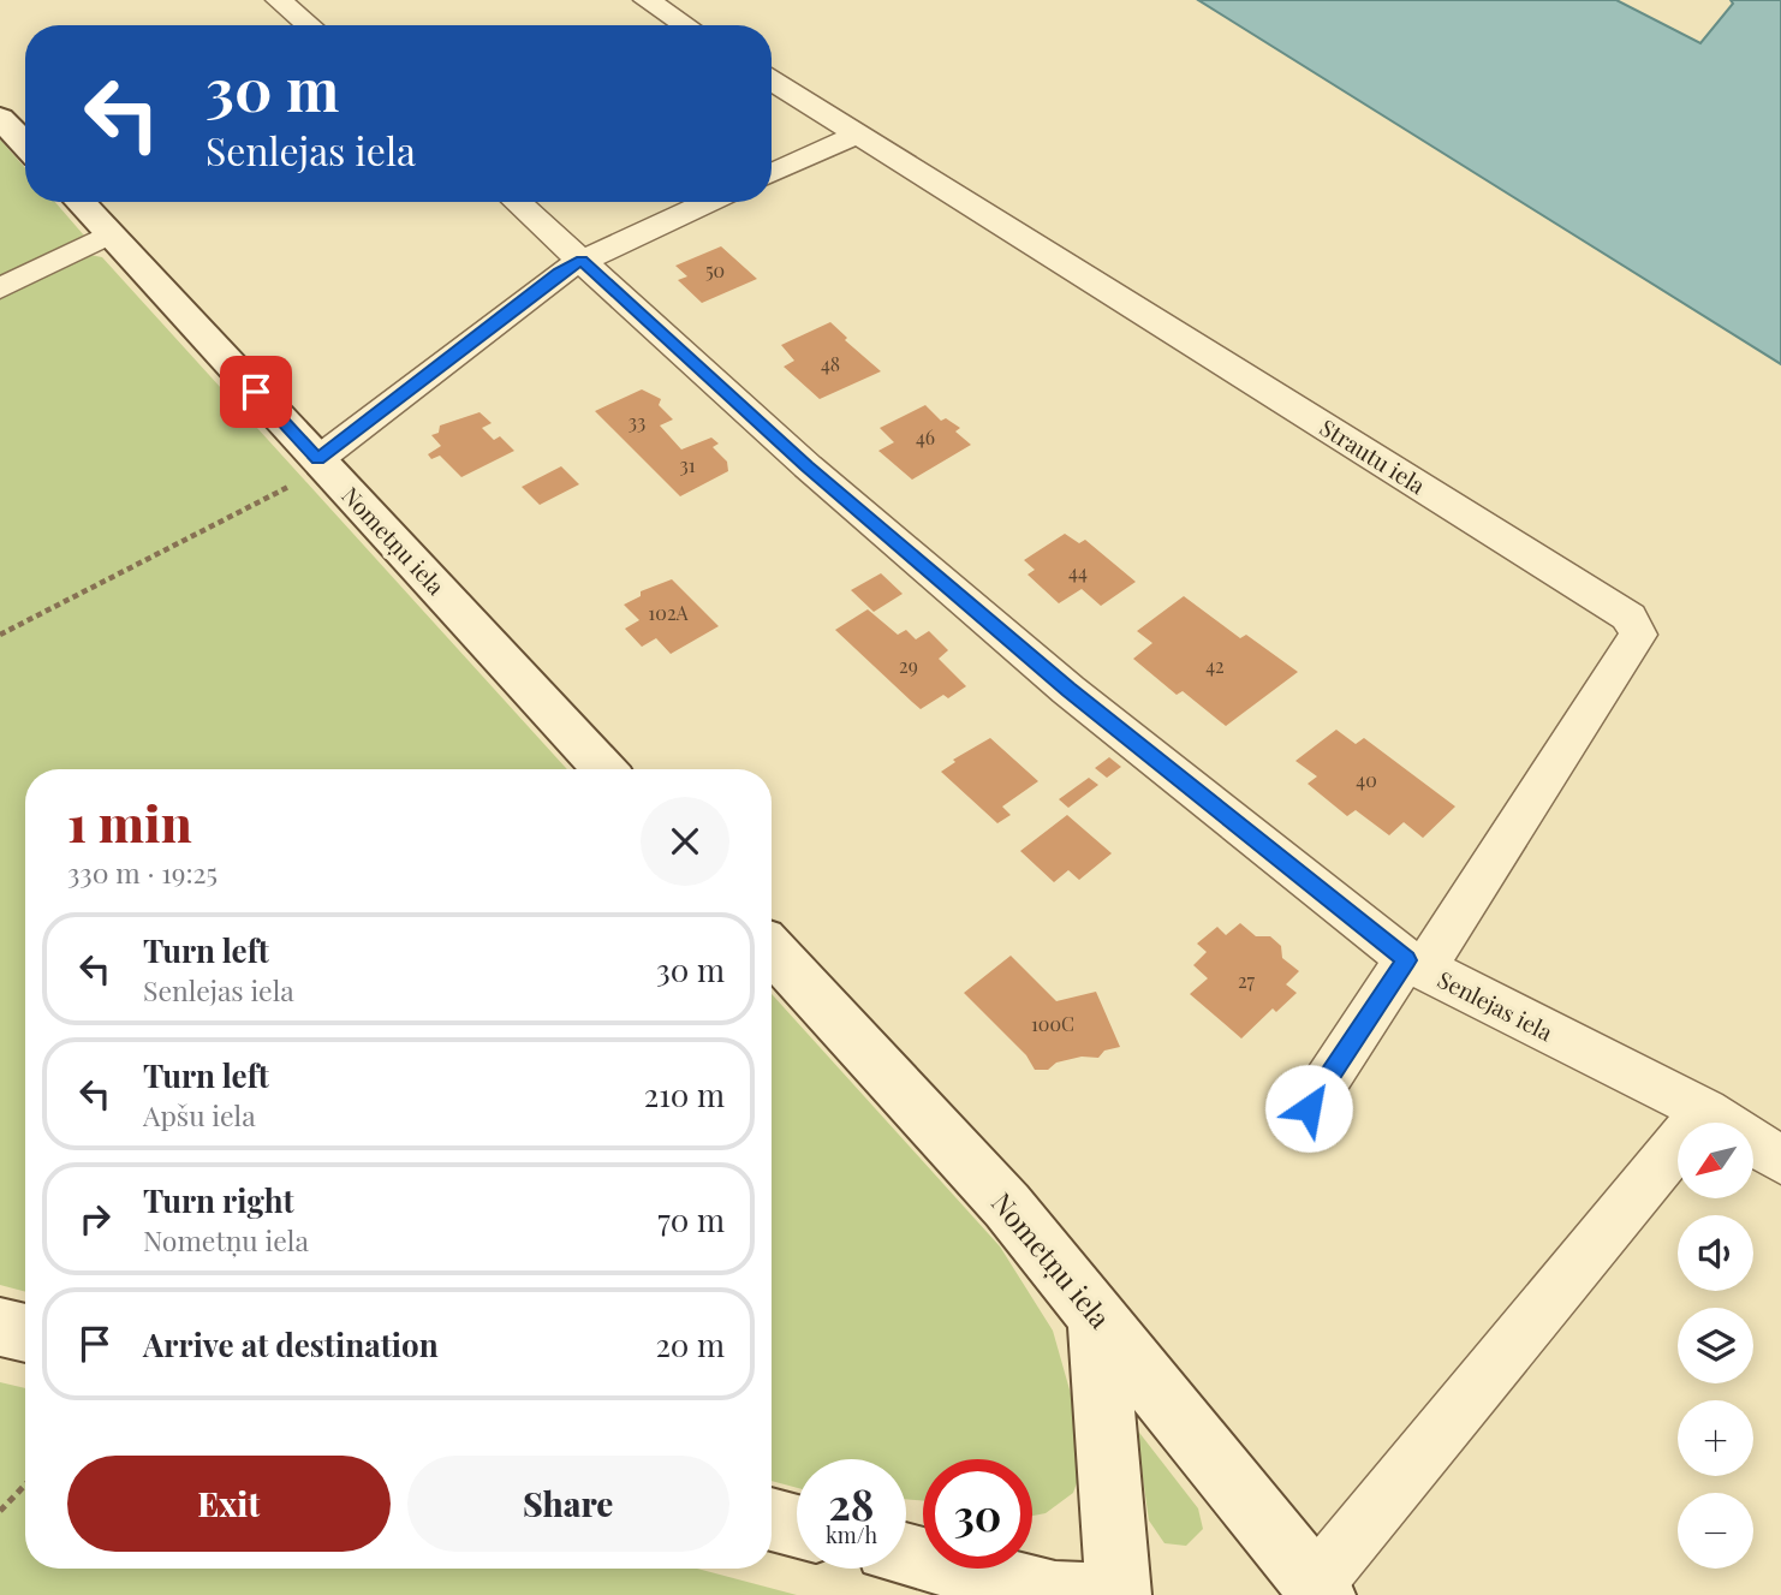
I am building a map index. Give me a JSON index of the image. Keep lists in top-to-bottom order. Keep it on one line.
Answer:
{"streets":{"street":["Strautu iela","Nometņu iela","Senlejas iela"]},"crossings":[["Strautu iela","Senlejas iela"]],"house_numbers":["50","48","33","46","31","44","102A","29","42","40","27","100C"],"north":"bottom left","page":{"turn":["30 m","Senlejas iela"],"heading":["1 min","330 m · 19:25"],"list":[{"name":"Turn left","note":"Senlejas iela","value":"30 m"},{"name":"Turn left","note":"Apšu iela","value":"210 m"},{"name":"Turn right","note":"Nometņu iela","value":"70 m"},{"name":"Arrive at destination","value":"20 m"}],"map_buttons":["+","−"],"buttons":["Exit","Share"],"speed":"28 km/h","limit":"30"}}
